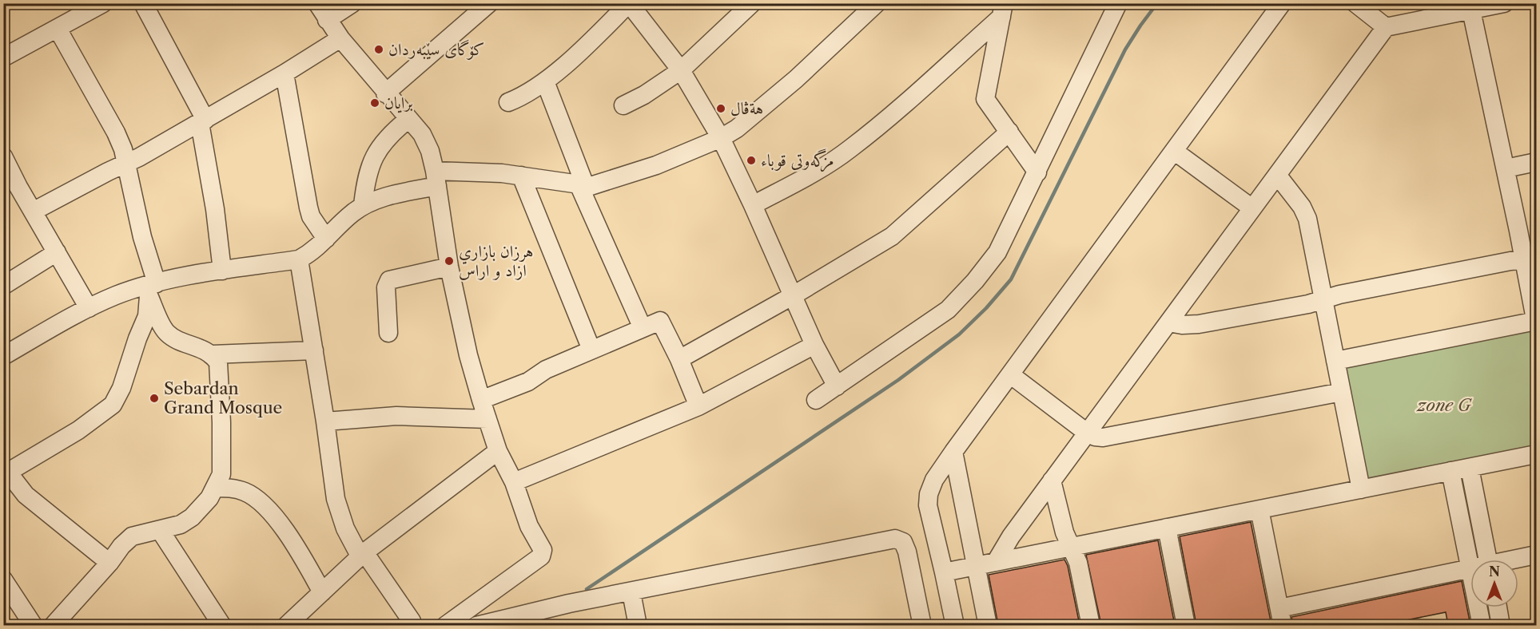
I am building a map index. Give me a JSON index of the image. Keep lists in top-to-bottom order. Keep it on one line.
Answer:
{"parks":["zone G"],"places":["کۆگای سێبەردان","برايان","هةڤال","مزگەوتی قوباء","هرزان بازاري ازاد و اراس","Sebardan Grand Mosque"],"north":"top"}
